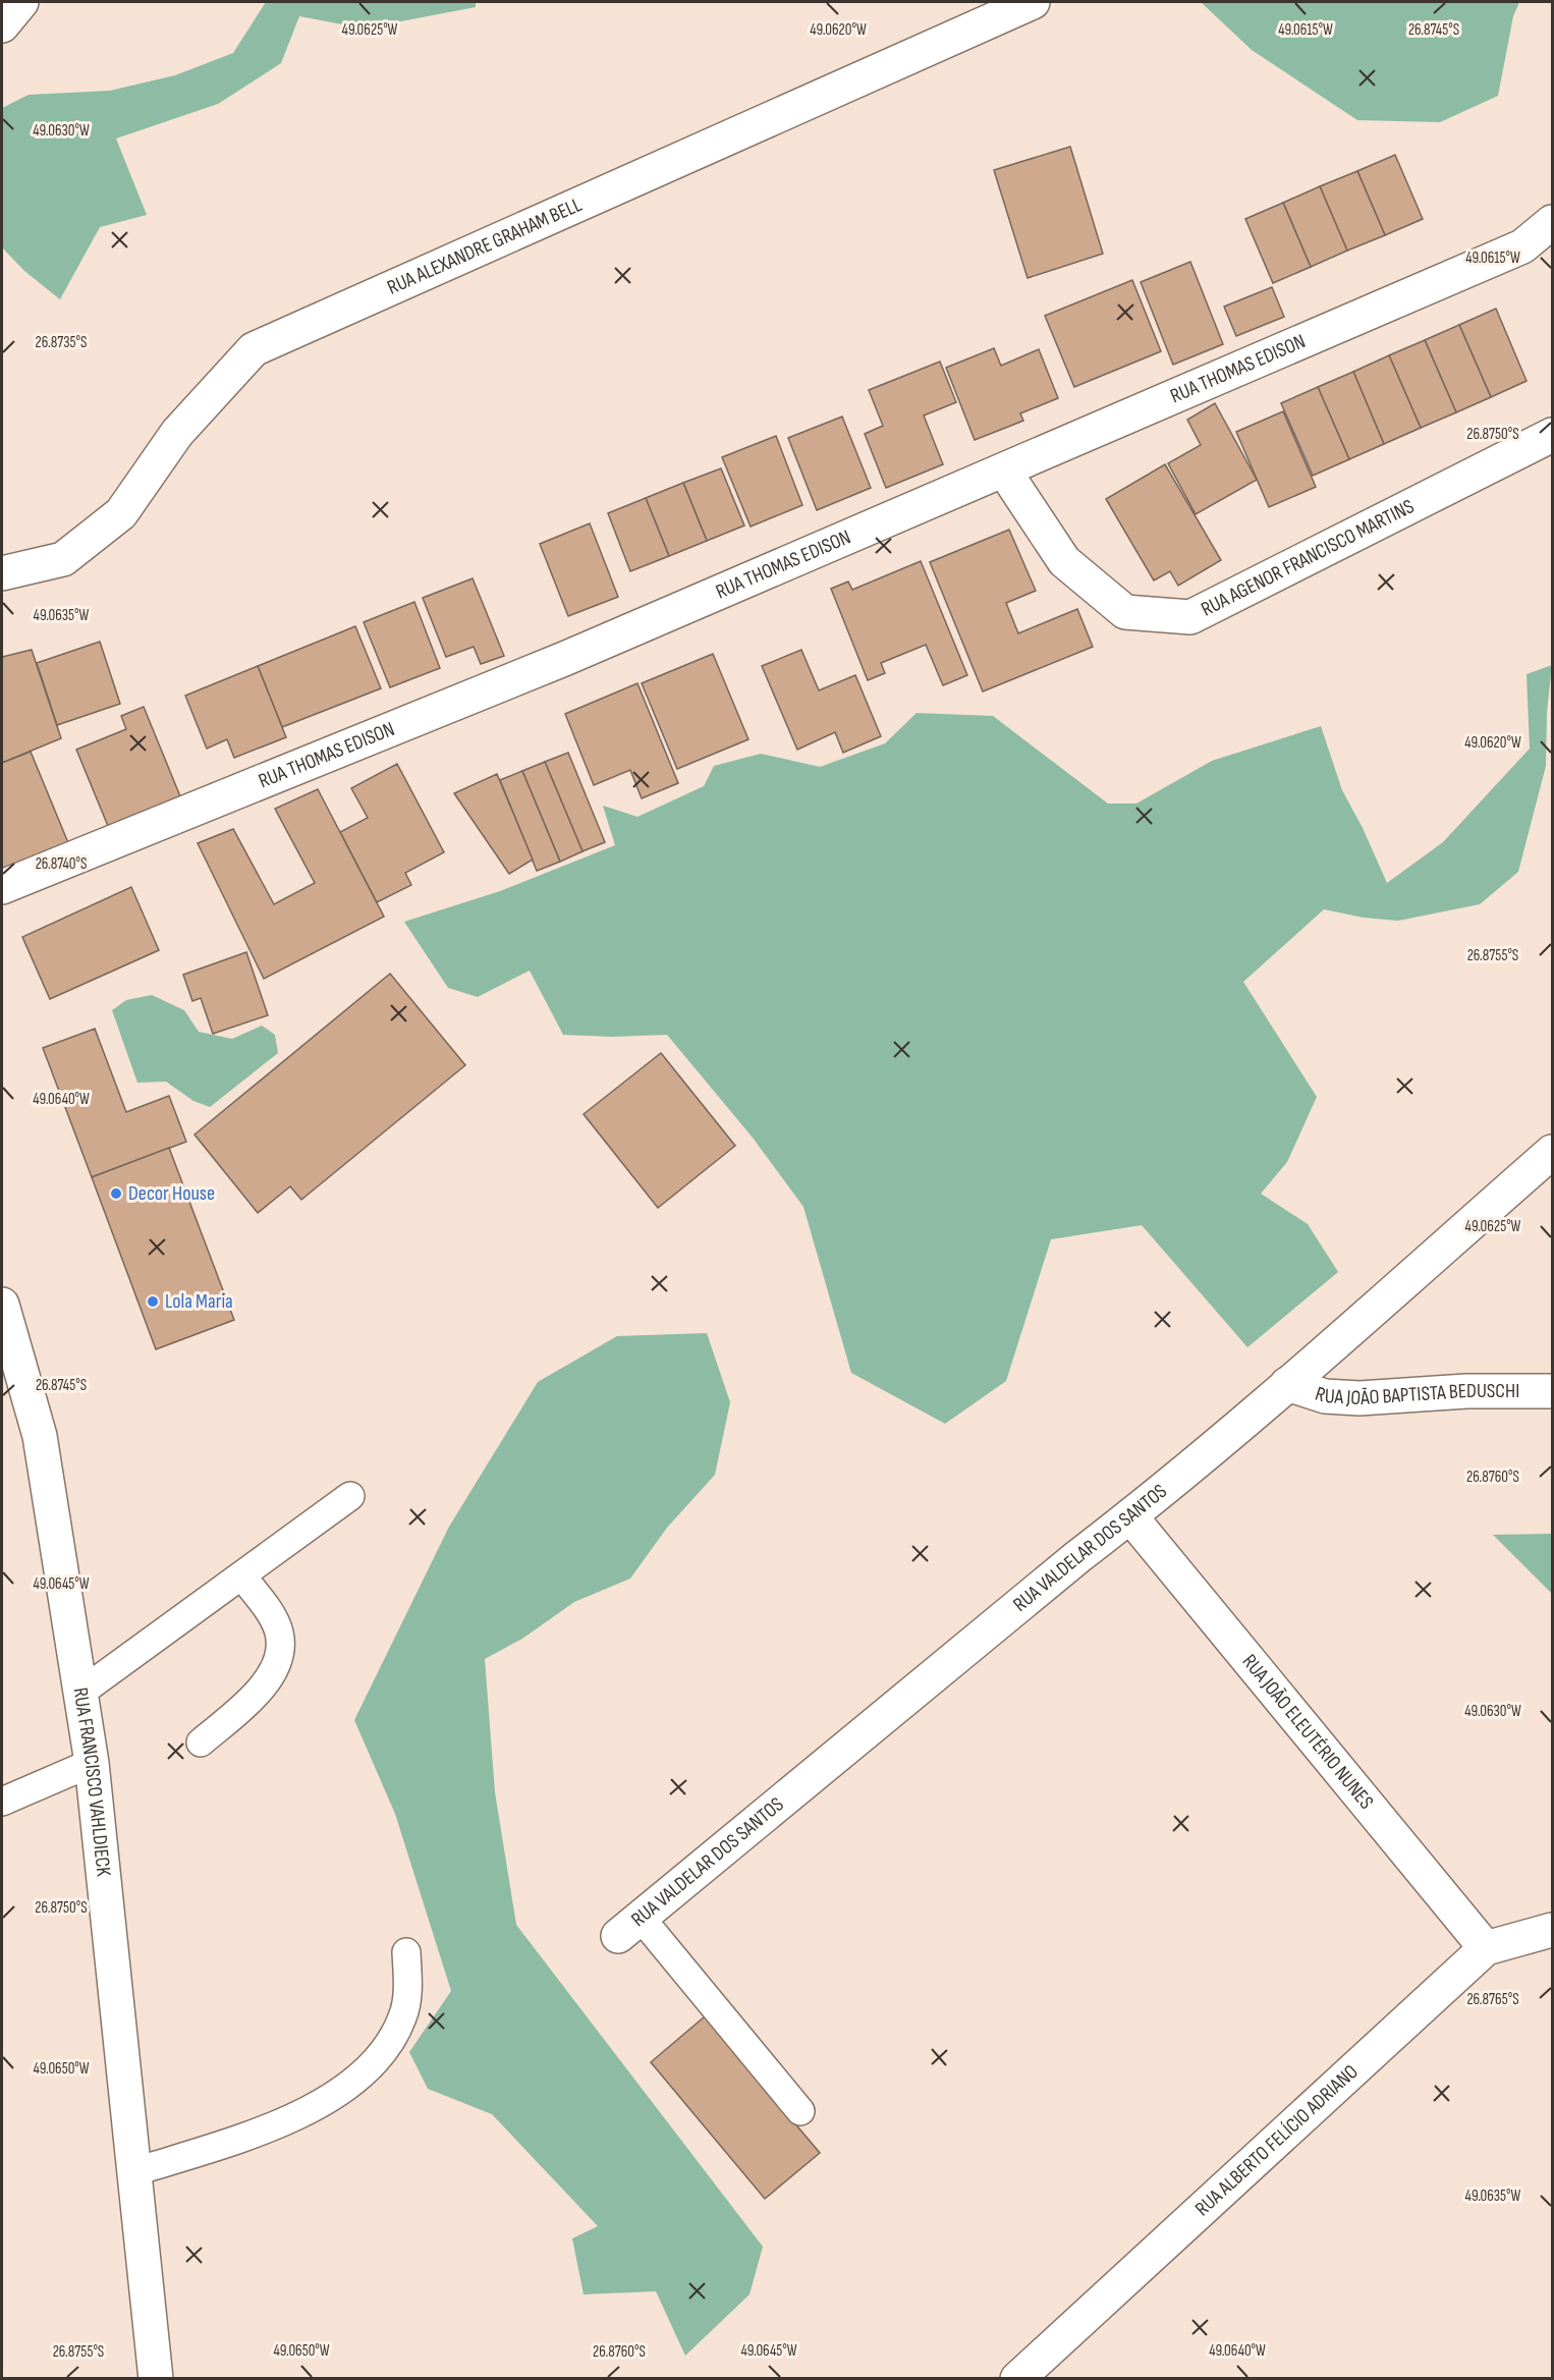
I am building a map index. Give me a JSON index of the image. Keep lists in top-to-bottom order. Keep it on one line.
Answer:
{"streets":{"street":["RUA ALEXANDRE GRAHAM BELL","RUA THOMAS EDISON","RUA AGENOR FRANCISCO MARTINS","RUA JOÃO BAPTISTA BEDUSCHI","RUA VALDELAR DOS SANTOS","RUA JOÃO ELEUTÉRIO NUNES","RUA FRANCISCO VAHLDIECK","RUA ALBERTO FELÍCIO ADRIANO"]},"crossings":[["RUA THOMAS EDISON","RUA AGENOR FRANCISCO MARTINS"],["RUA JOÃO BAPTISTA BEDUSCHI","RUA VALDELAR DOS SANTOS"],["RUA VALDELAR DOS SANTOS","RUA JOÃO ELEUTÉRIO NUNES"],["RUA JOÃO ELEUTÉRIO NUNES","RUA ALBERTO FELÍCIO ADRIANO"]],"places":["Decor House","Lola Maria"],"coordinates":["26.8745°S","49.0625°W","49.0620°W","49.0615°W","49.0630°W","26.8735°S","26.8750°S","49.0635°W","26.8740°S","26.8755°S","49.0640°W","26.8760°S","49.0645°W","26.8765°S","49.0650°W"]}
